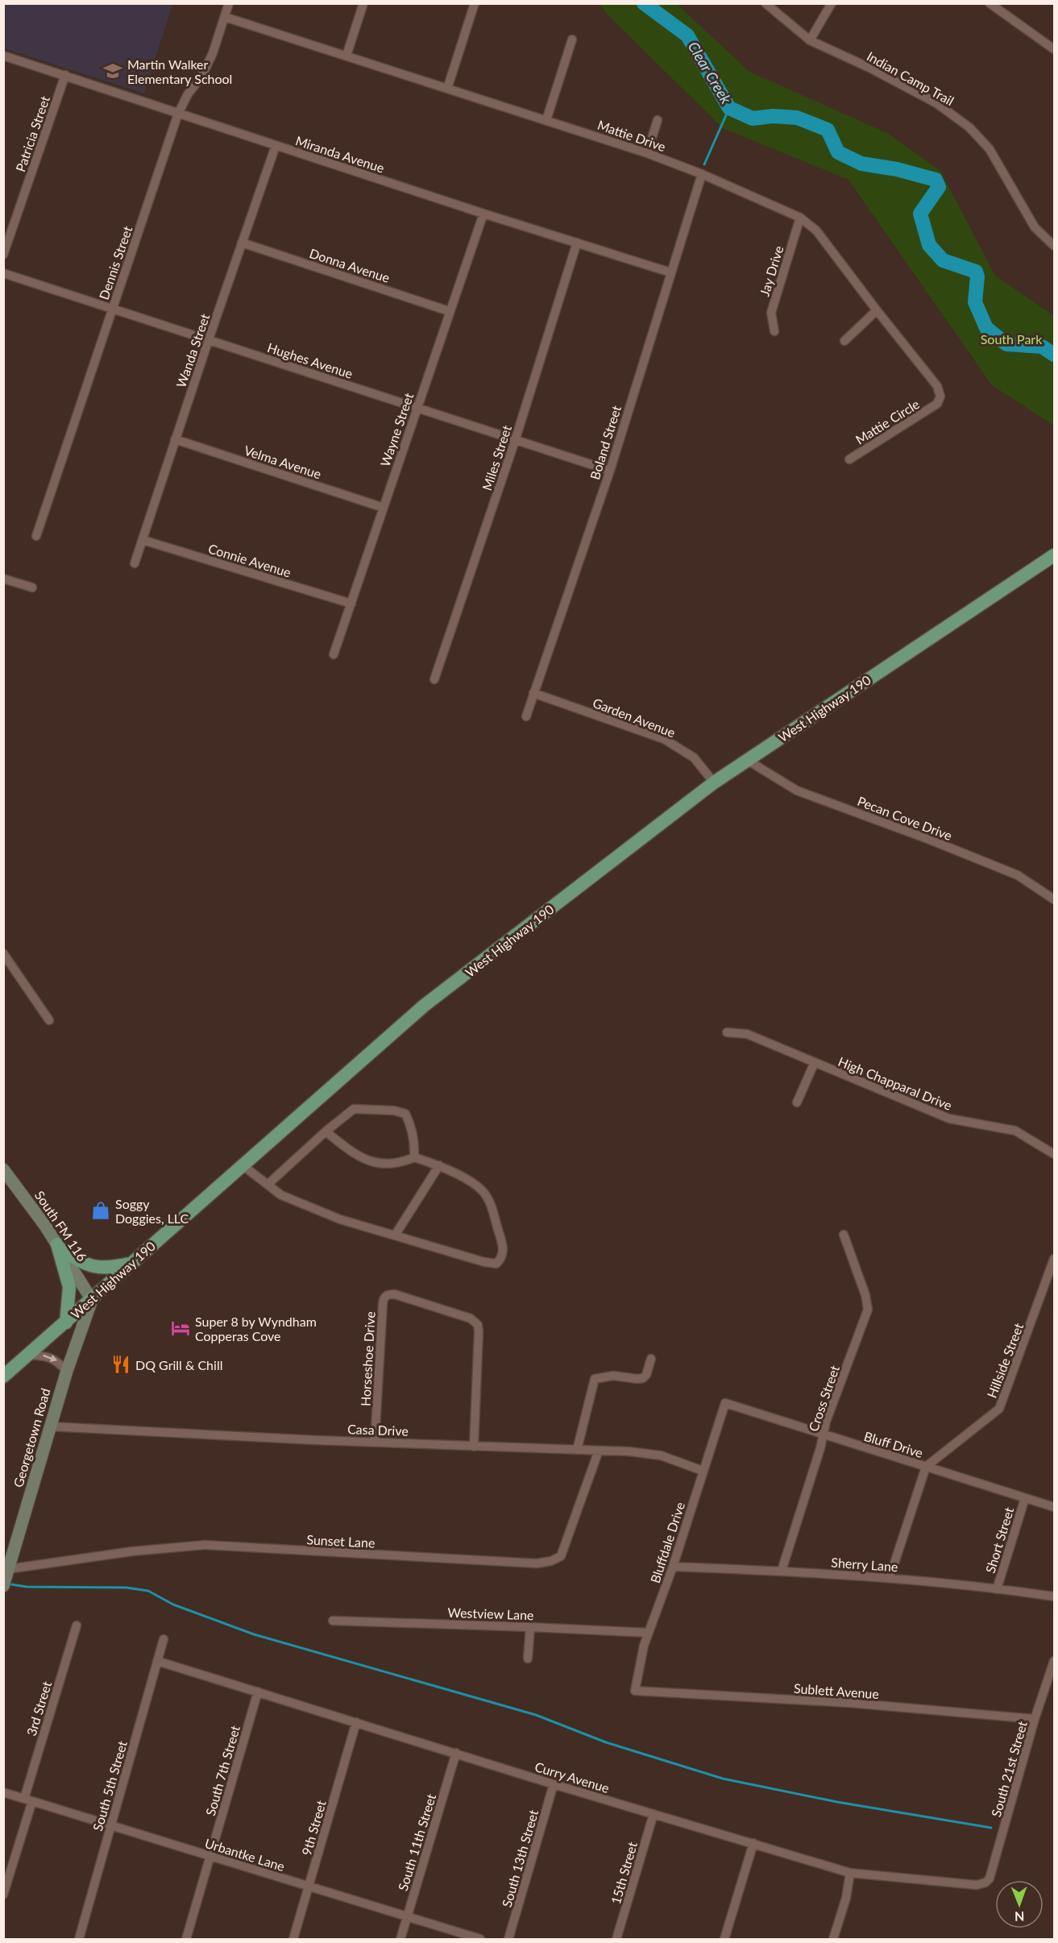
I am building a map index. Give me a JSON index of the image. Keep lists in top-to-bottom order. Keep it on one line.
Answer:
{"streets":{"main road":["West Highway 190"],"street":["Indian Camp Trail","Patricia Street","Mattie Drive","Miranda Avenue","Dennis Street","Donna Avenue","Jay Drive","Wanda Street","Hughes Avenue","Mattie Circle","Wayne Street","Boland Street","Miles Street","Velma Avenue","Connie Avenue","Garden Avenue","Pecan Cove Drive","High Chapparal Drive","South FM 116","Horseshoe Drive","Hillside Street","Cross Street","Casa Drive","Georgetown Road","Bluff Drive","Short Street","Sunset Lane","Bluffdale Drive","Sherry Lane","Westview Lane","Sublett Avenue","3rd Street","South 21st Street","South 7th Street","Curry Avenue","South 5th Street","9th Street","South 11th Street","Urbantke Lane","South 13th Street","15th Street"]},"crossings":[["Patricia Street","Miranda Avenue"],["Mattie Drive","Dennis Street"],["Mattie Drive","Jay Drive"],["Mattie Drive","Mattie Circle"],["Mattie Drive","Boland Street"],["Miranda Avenue","Dennis Street"],["Miranda Avenue","Wanda Street"],["Miranda Avenue","Wayne Street"],["Miranda Avenue","Boland Street"],["Miranda Avenue","Miles Street"],["Dennis Street","Hughes Avenue"],["Donna Avenue","Wanda Street"],["Donna Avenue","Wayne Street"],["Wanda Street","Hughes Avenue"],["Wanda Street","Velma Avenue"],["Wanda Street","Connie Avenue"],["Hughes Avenue","Wayne Street"],["Hughes Avenue","Boland Street"],["Hughes Avenue","Miles Street"],["Wayne Street","Velma Avenue"],["Wayne Street","Connie Avenue"],["Boland Street","Garden Avenue"],["West Highway 190","Garden Avenue"],["West Highway 190","Pecan Cove Drive"],["West Highway 190","South FM 116"],["West Highway 190","Georgetown Road"],["South FM 116","Georgetown Road"],["Horseshoe Drive","Casa Drive"],["Hillside Street","Bluff Drive"],["Cross Street","Bluff Drive"],["Cross Street","Sherry Lane"],["Casa Drive","Georgetown Road"],["Casa Drive","Sunset Lane"],["Casa Drive","Bluffdale Drive"],["Georgetown Road","Sunset Lane"],["Bluff Drive","Short Street"],["Bluff Drive","Bluffdale Drive"],["Short Street","Sherry Lane"],["Bluffdale Drive","Sherry Lane"],["Bluffdale Drive","Westview Lane"],["Bluffdale Drive","Sublett Avenue"],["Sublett Avenue","South 21st Street"],["3rd Street","Urbantke Lane"],["South 21st Street","Curry Avenue"],["South 7th Street","Curry Avenue"],["South 7th Street","Urbantke Lane"],["Curry Avenue","South 5th Street"],["Curry Avenue","9th Street"],["Curry Avenue","South 11th Street"],["Curry Avenue","South 13th Street"],["Curry Avenue","15th Street"],["South 5th Street","Urbantke Lane"],["9th Street","Urbantke Lane"],["South 11th Street","Urbantke Lane"]],"water":["Clear Creek"],"parks":["South Park"],"places":{"school or university":["Martin Walker Elementary School"],"shop":["Soggy Doggies, LLC"],"hotel":["Super 8 by Wyndham Copperas Cove"],"restaurant":["DQ Grill & Chill"]},"north":"bottom"}
